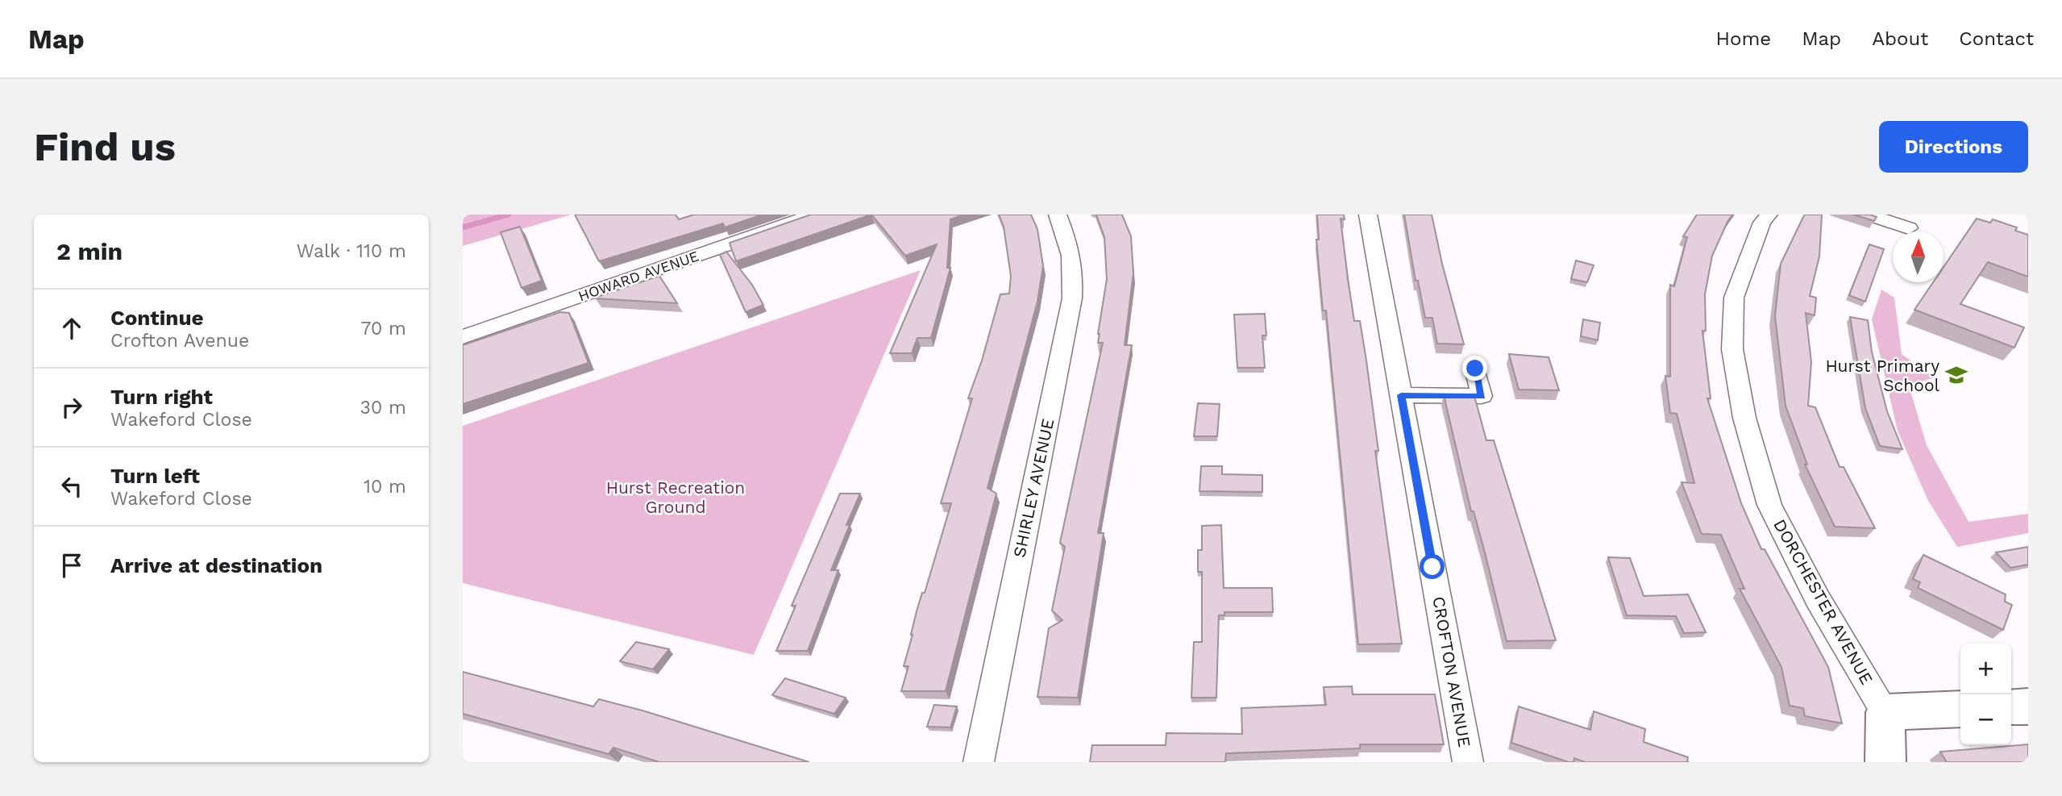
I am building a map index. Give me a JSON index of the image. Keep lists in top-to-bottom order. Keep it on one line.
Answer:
{"streets":{"street":["HOWARD AVENUE","SHIRLEY AVENUE","DORCHESTER AVENUE","CROFTON AVENUE"]},"parks":["Hurst Recreation Ground"],"places":{"school or university":["Hurst Primary School"]},"north":"top","page":{"header":"Map","nav":["Home","Map","About","Contact"],"buttons":"Directions","title":"Find us","heading":["2 min","Walk · 110 m"],"list":[["Continue","Crofton Avenue","70 m"],["Turn right","Wakeford Close","30 m"],["Turn left","Wakeford Close","10 m"],"Arrive at destination"],"map_buttons":["+","−"]}}
